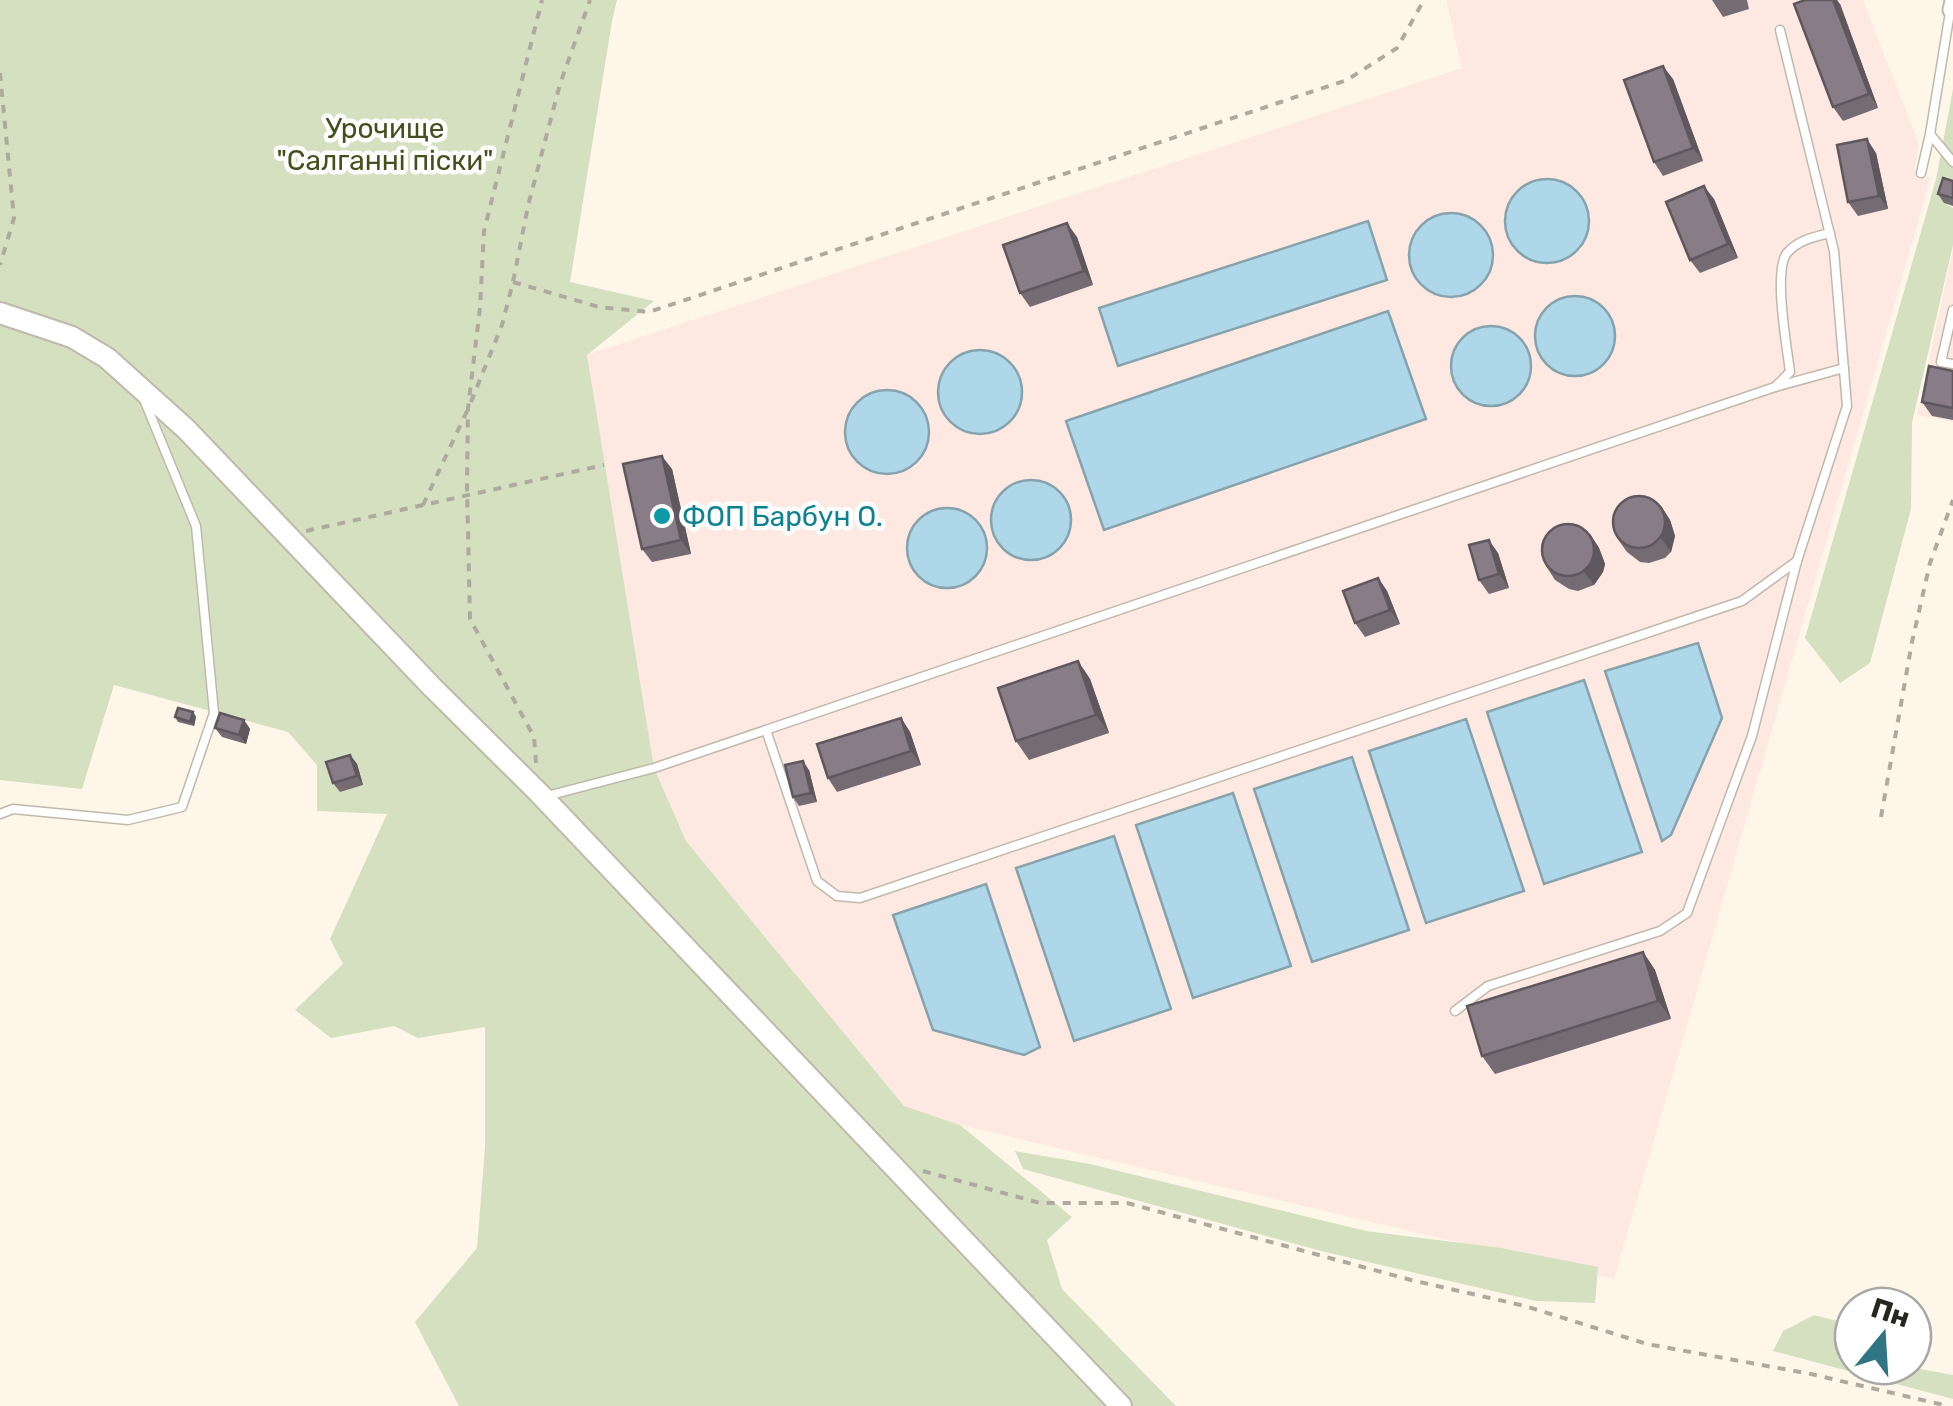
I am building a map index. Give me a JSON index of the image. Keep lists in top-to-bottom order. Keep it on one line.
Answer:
{"parks":["Урочище \"Салганні піски\""],"places":["ФОП Барбун О."],"north":"top"}
